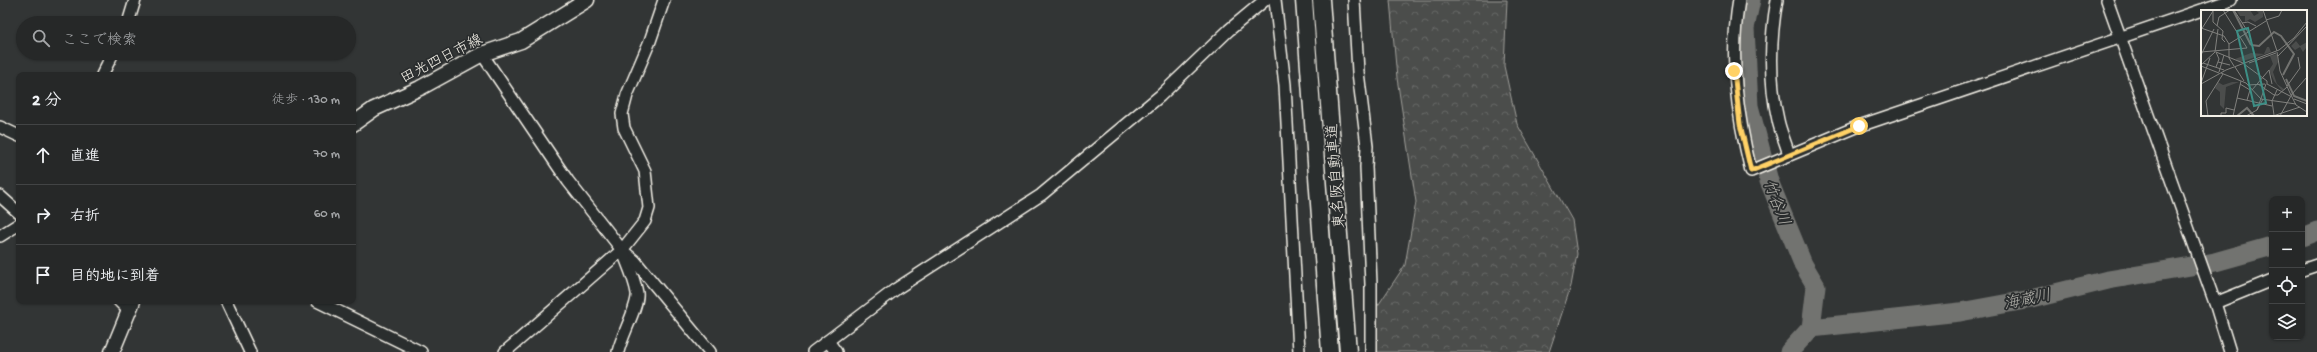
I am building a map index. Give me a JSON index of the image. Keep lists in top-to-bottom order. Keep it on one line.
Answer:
{"streets":{"highway":["東名阪自動車道"],"main road":["田光四日市線"]},"water":["竹谷川","海蔵川"],"page":{"search":"ここで検索","heading":["2 分","徒歩 · 130 m"],"list":[["直進","70 m"],["右折","60 m"],"目的地に到着"],"map_buttons":["+","−"]}}
